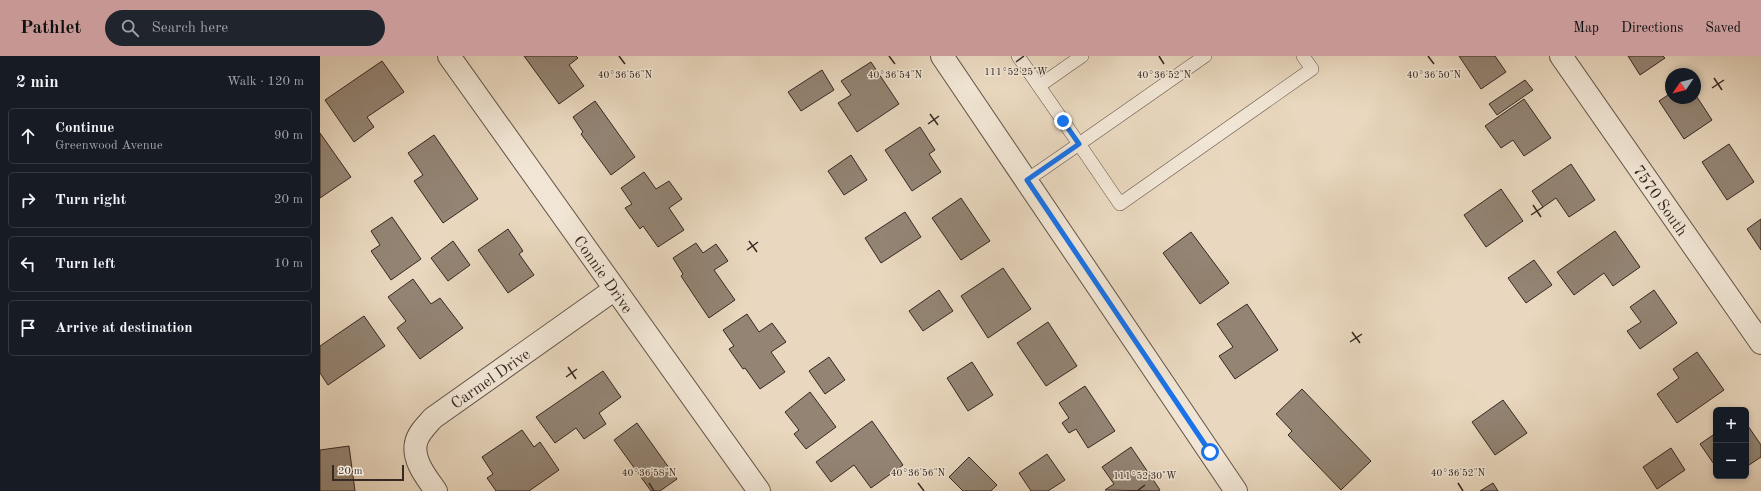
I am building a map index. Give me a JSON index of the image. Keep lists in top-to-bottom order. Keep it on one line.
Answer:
{"streets":{"street":["7570 South","Connie Drive","Carmel Drive"]},"crossings":[["Connie Drive","Carmel Drive"]],"scale_bar":"20 m","north":"bottom left","page":{"header":"Pathlet","search":"Search here","nav":["Map","Directions","Saved"],"heading":["2 min","Walk · 120 m"],"list":[["Continue","Greenwood Avenue","90 m"],["Turn right","20 m"],["Turn left","10 m"],"Arrive at destination"],"map_buttons":["+","−"],"scale":"20 m"},"coordinates":["111°52'25\"W","40°36'56\"N","40°36'54\"N","40°36'52\"N","40°36'50\"N","40°36'58\"N","111°52'30\"W"]}
